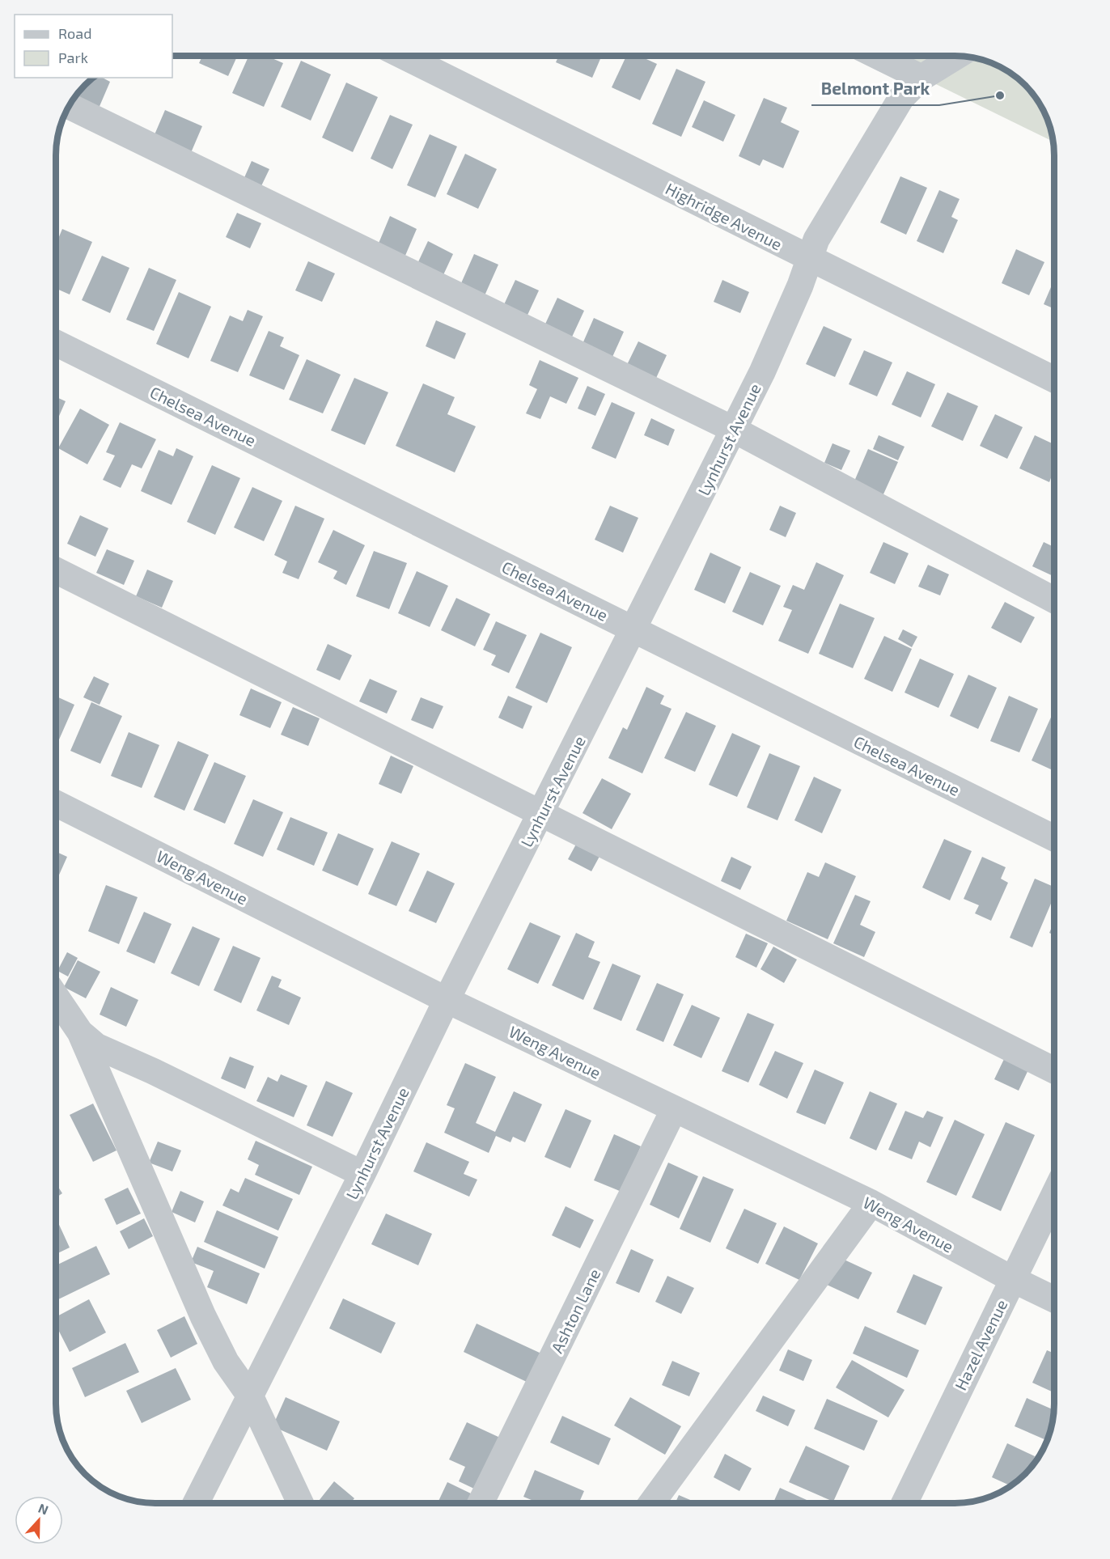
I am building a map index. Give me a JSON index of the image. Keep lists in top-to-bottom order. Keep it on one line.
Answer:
{"streets":{"street":["Highridge Avenue","Chelsea Avenue","Lynhurst Avenue","Weng Avenue","Ashton Lane","Hazel Avenue"]},"crossings":[["Highridge Avenue","Lynhurst Avenue"],["Chelsea Avenue","Lynhurst Avenue"],["Lynhurst Avenue","Weng Avenue"],["Weng Avenue","Ashton Lane"],["Weng Avenue","Hazel Avenue"]],"places":["Belmont Park"],"legend":["Road","Park"],"north":"top"}
